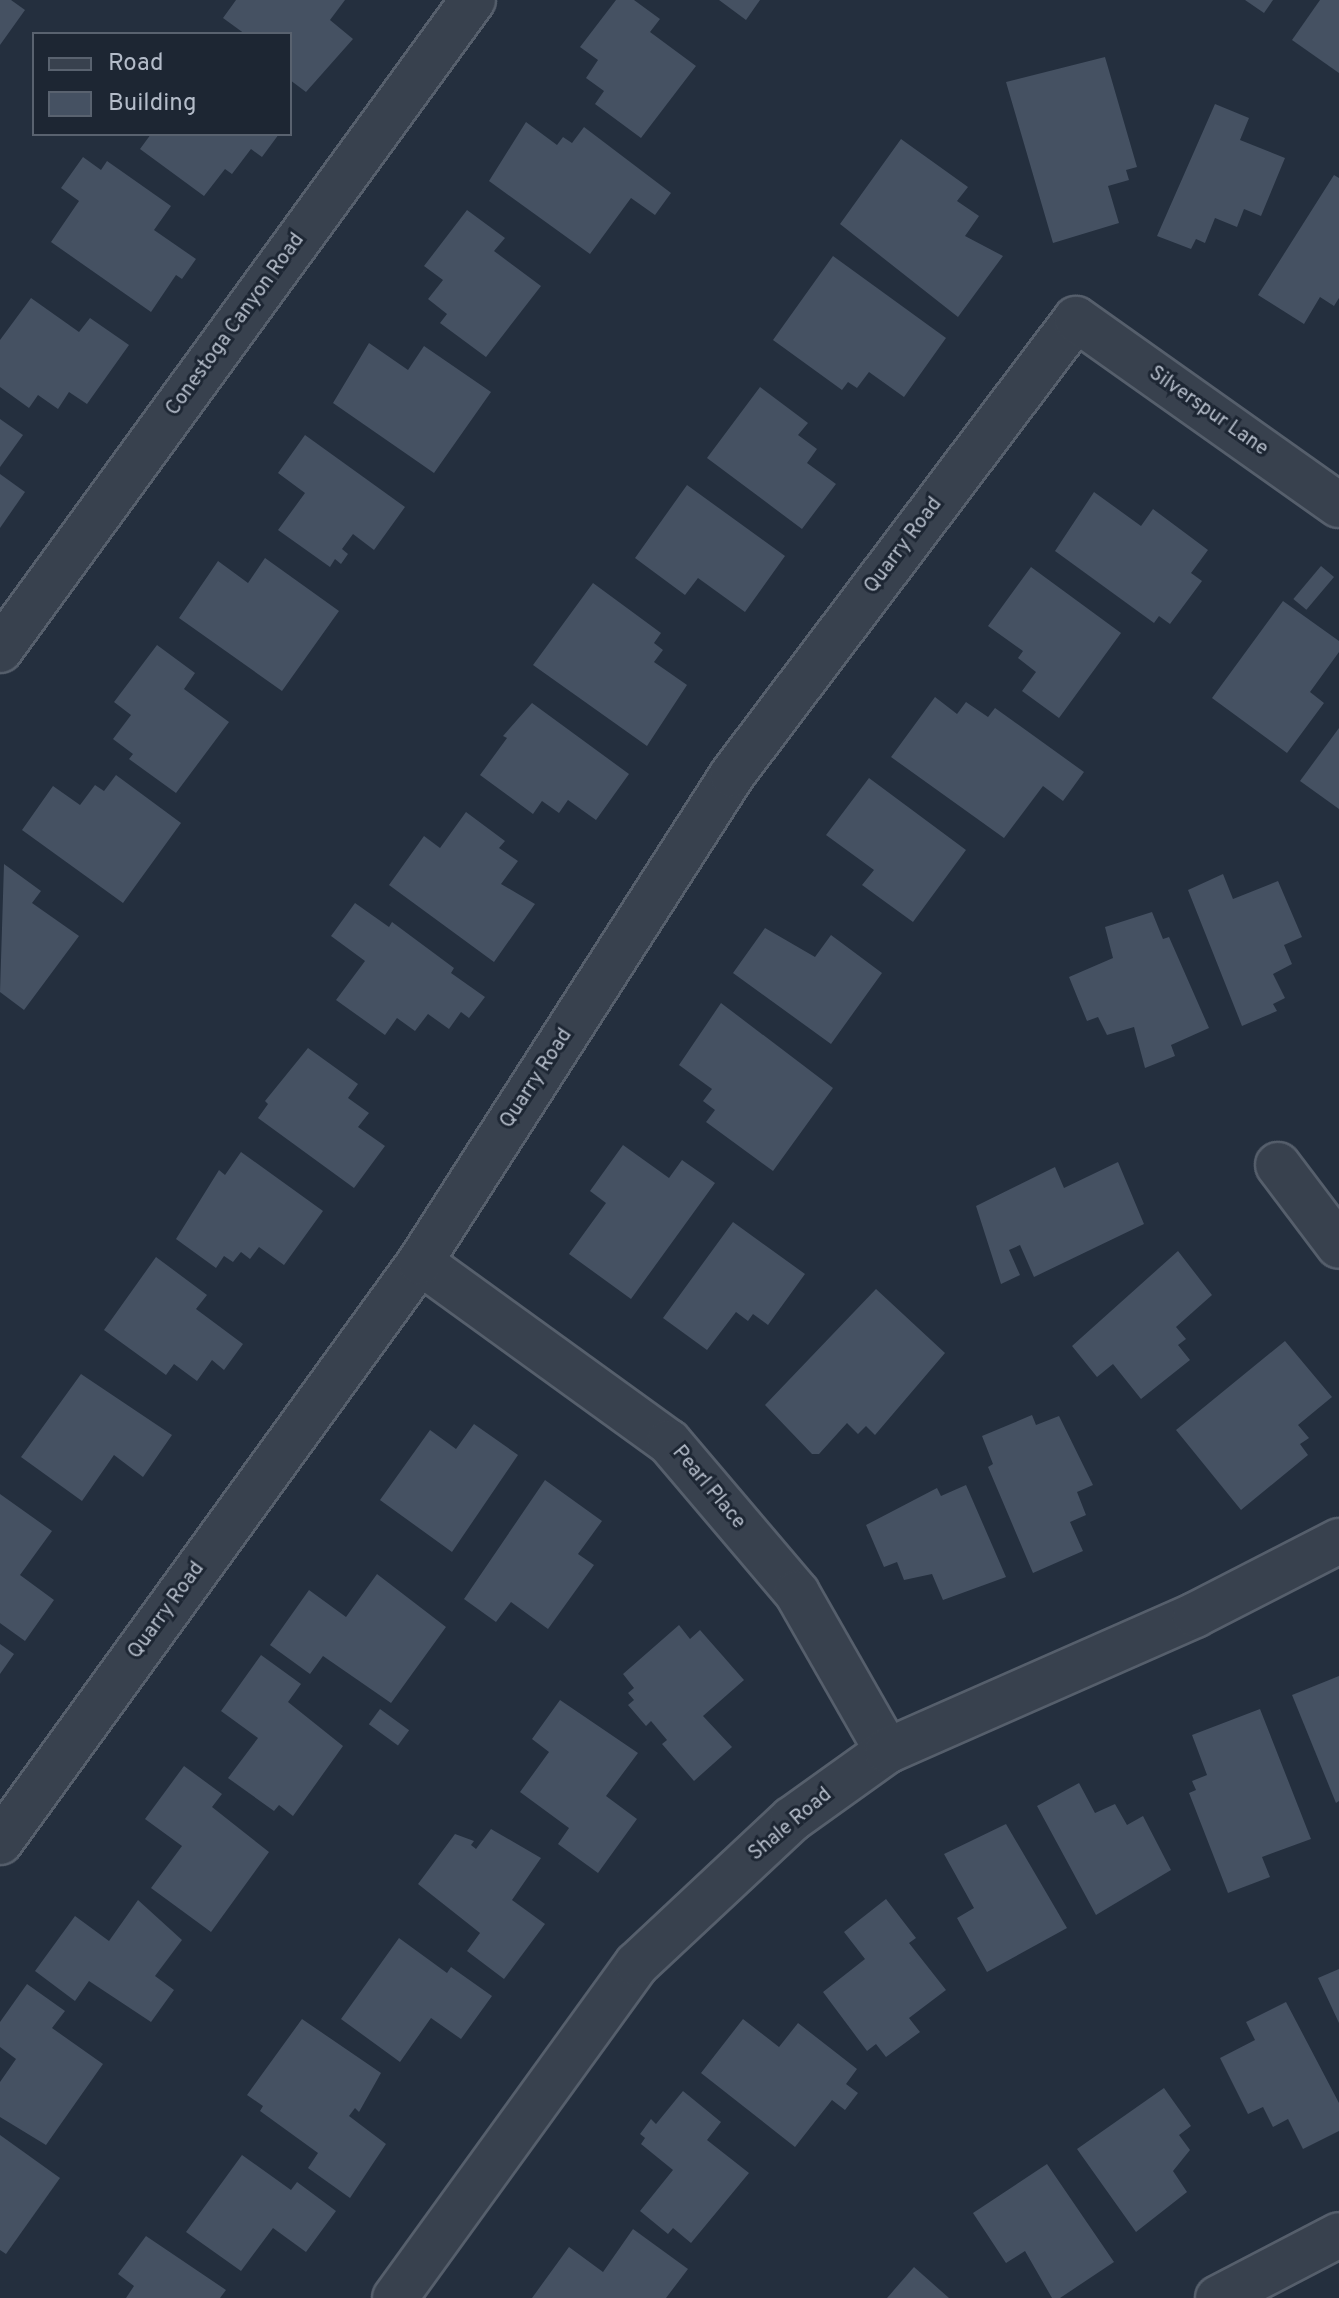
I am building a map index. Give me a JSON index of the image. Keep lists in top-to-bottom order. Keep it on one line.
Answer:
{"streets":{"street":["Conestoga Canyon Road","Silverspur Lane","Quarry Road","Pearl Place","Shale Road"]},"crossings":[["Silverspur Lane","Quarry Road"],["Quarry Road","Pearl Place"],["Pearl Place","Shale Road"]],"legend":["Road","Building"]}
